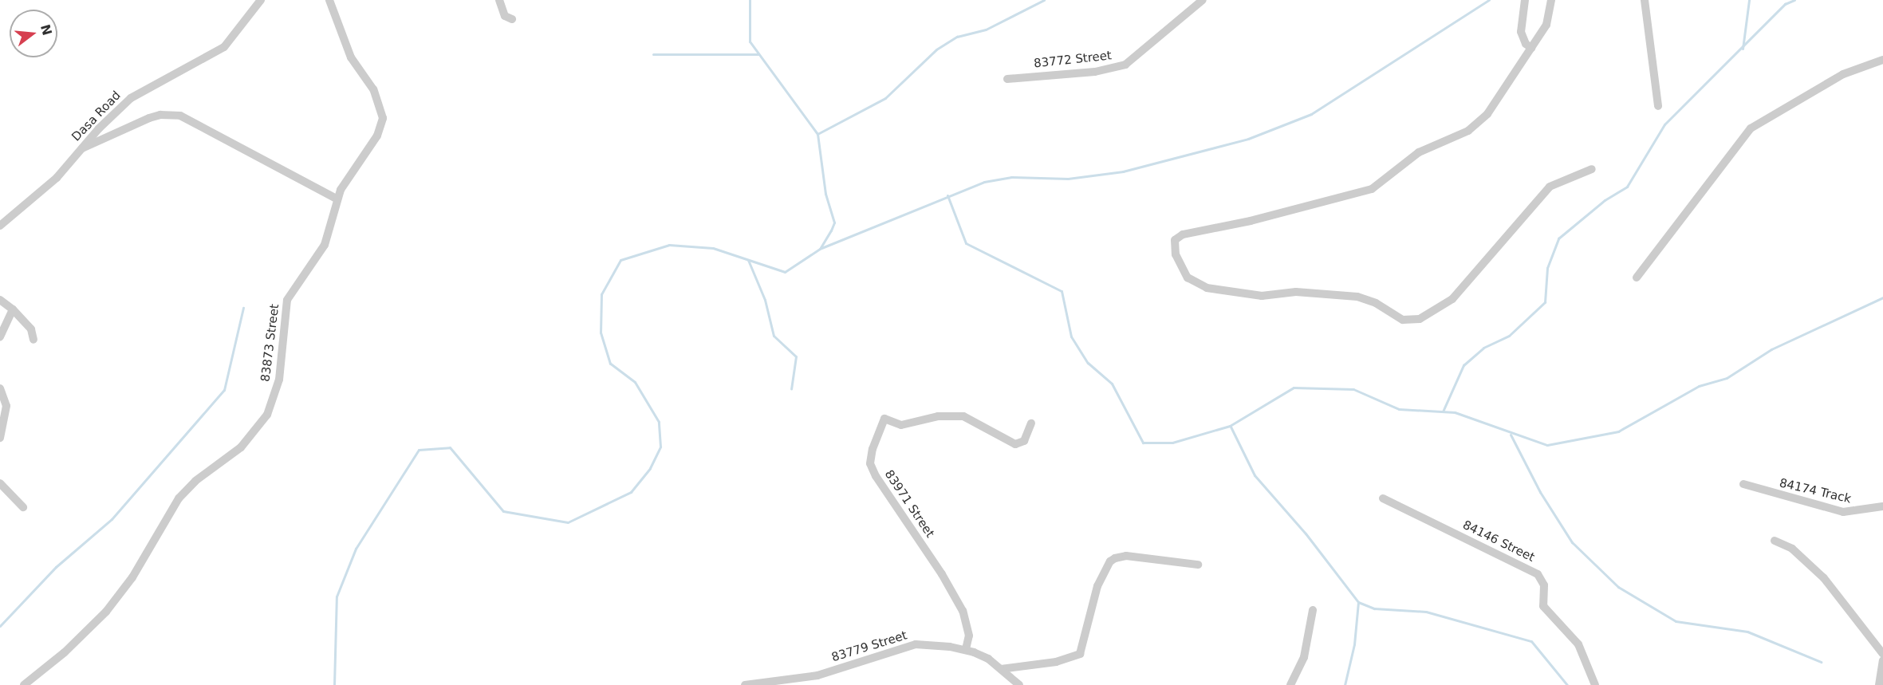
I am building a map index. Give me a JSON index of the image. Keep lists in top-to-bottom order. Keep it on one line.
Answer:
{"streets":{"street":["83772 Street","Dasa Road","83873 Street","84174 Track","83971 Street","84146 Street","83779 Street"]},"crossings":[["83971 Street","83779 Street"]],"north":"right"}
